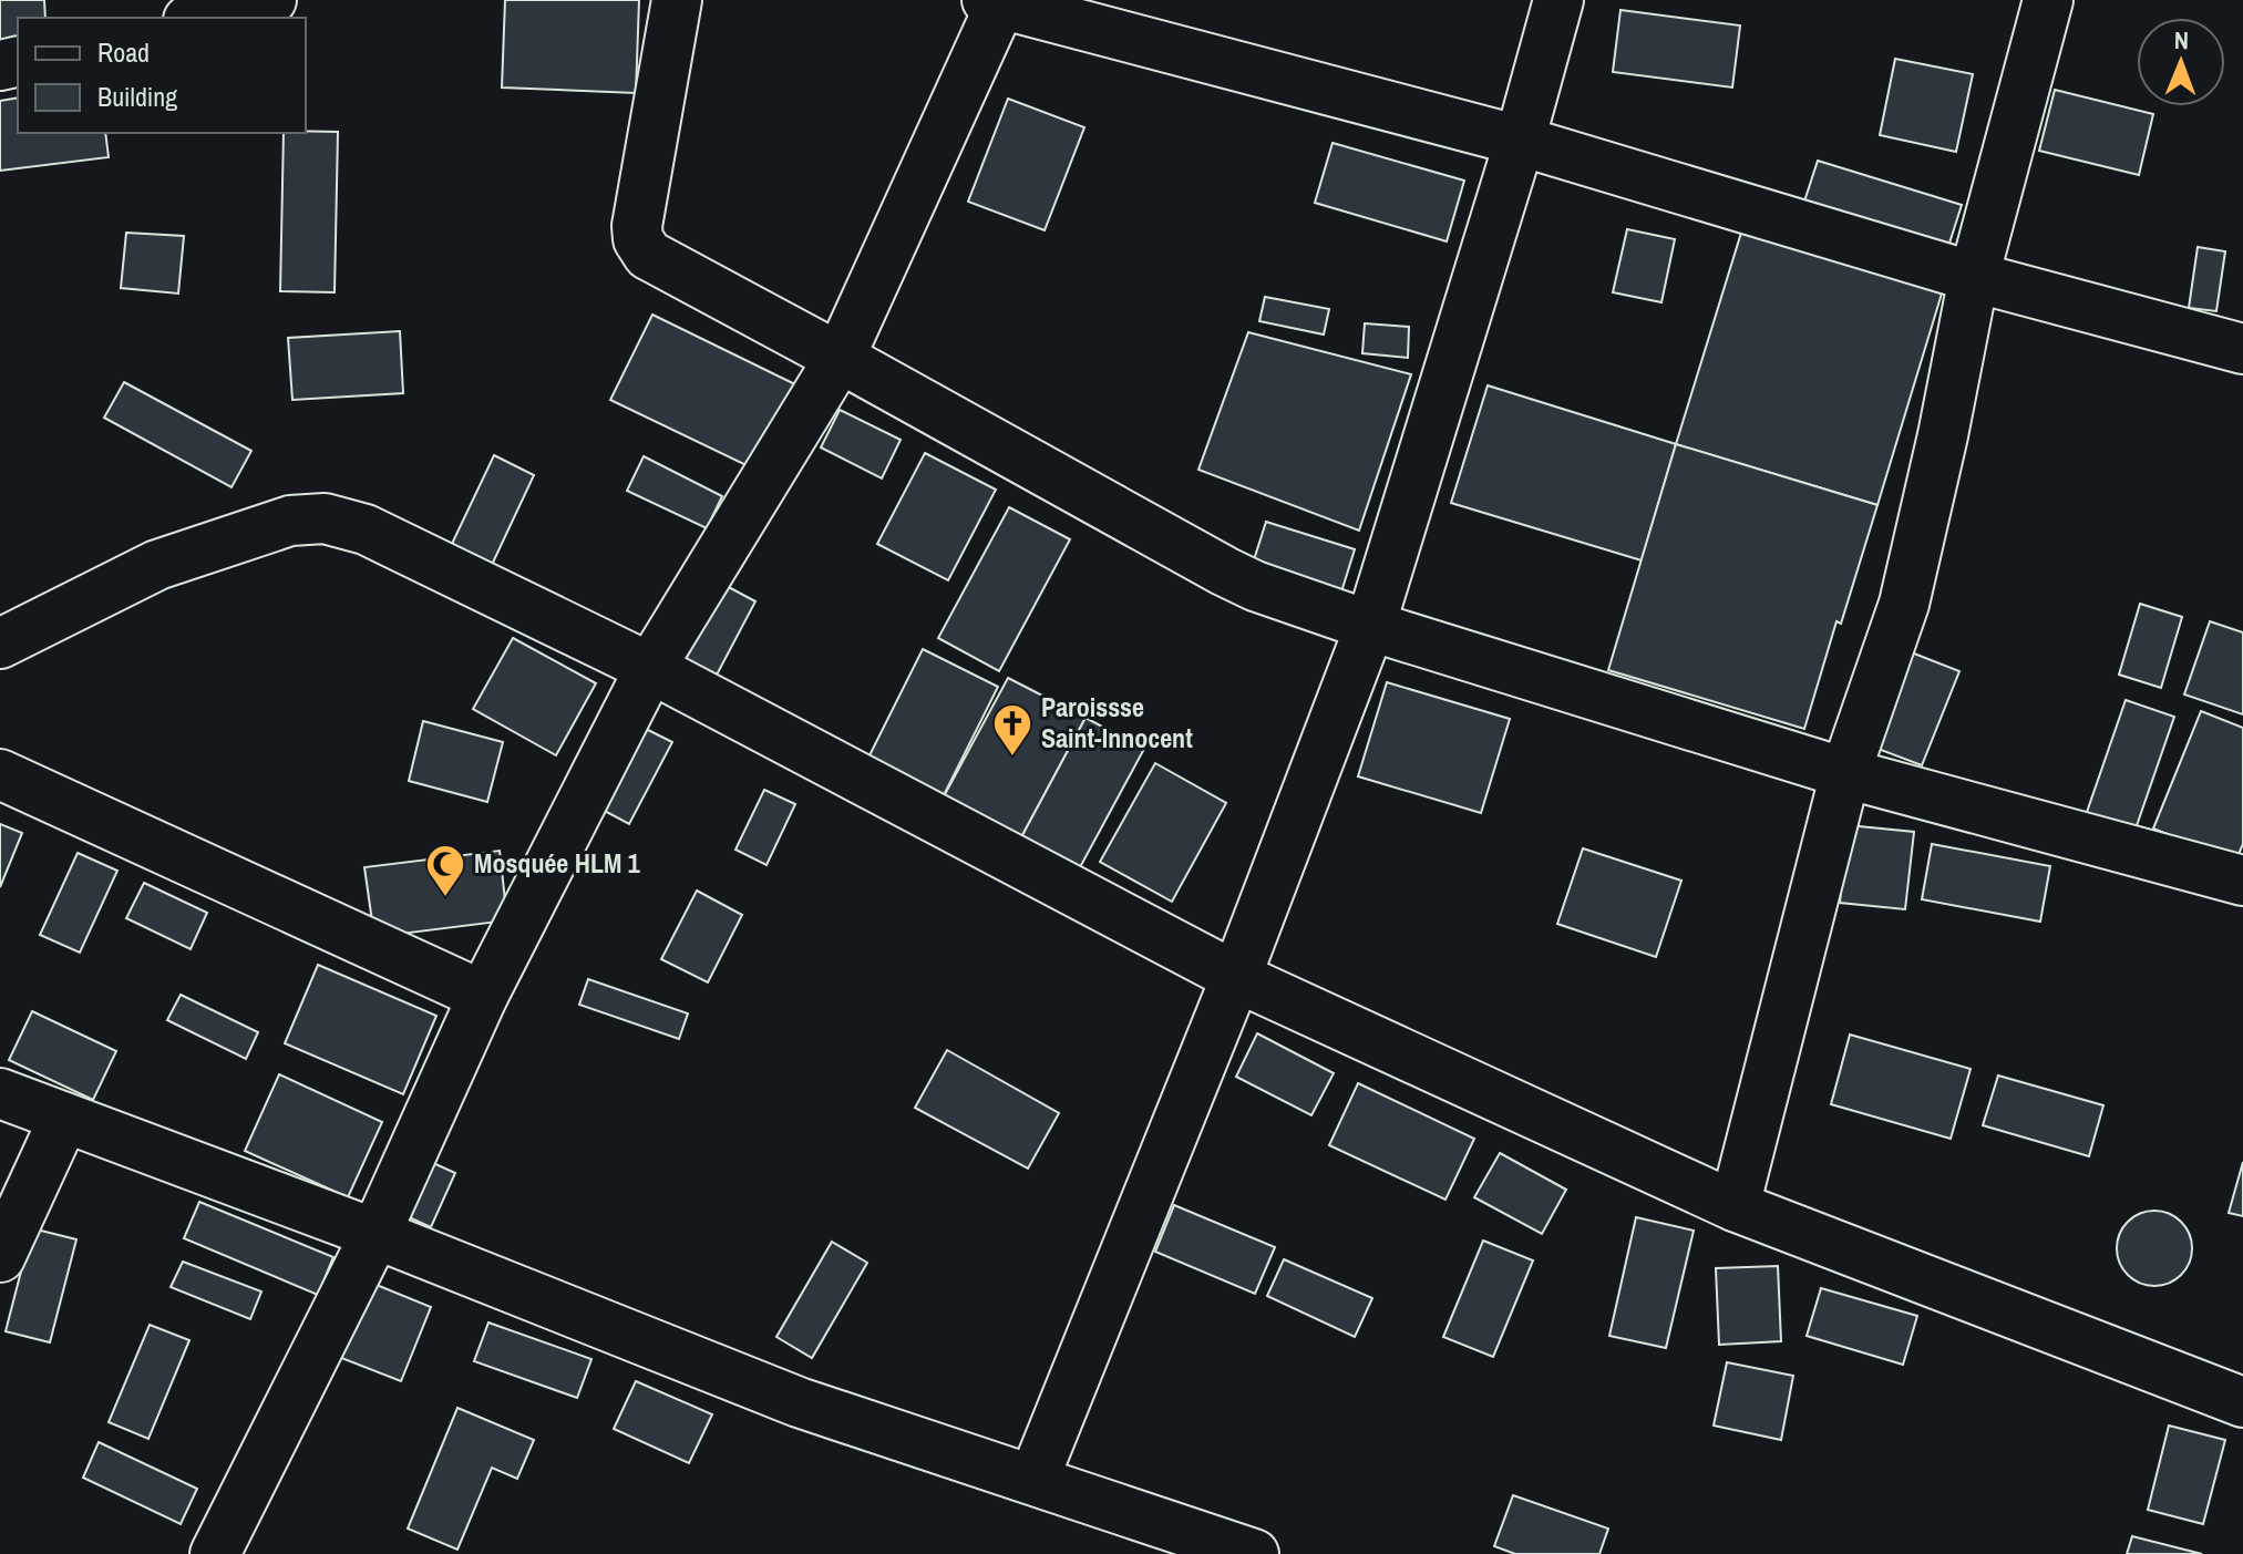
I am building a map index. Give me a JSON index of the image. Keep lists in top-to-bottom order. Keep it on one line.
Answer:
{"places":{"church":["Paroissse Saint-Innocent"],"mosque":["Mosquée HLM 1"]},"legend":["Road","Building"],"north":"top"}
